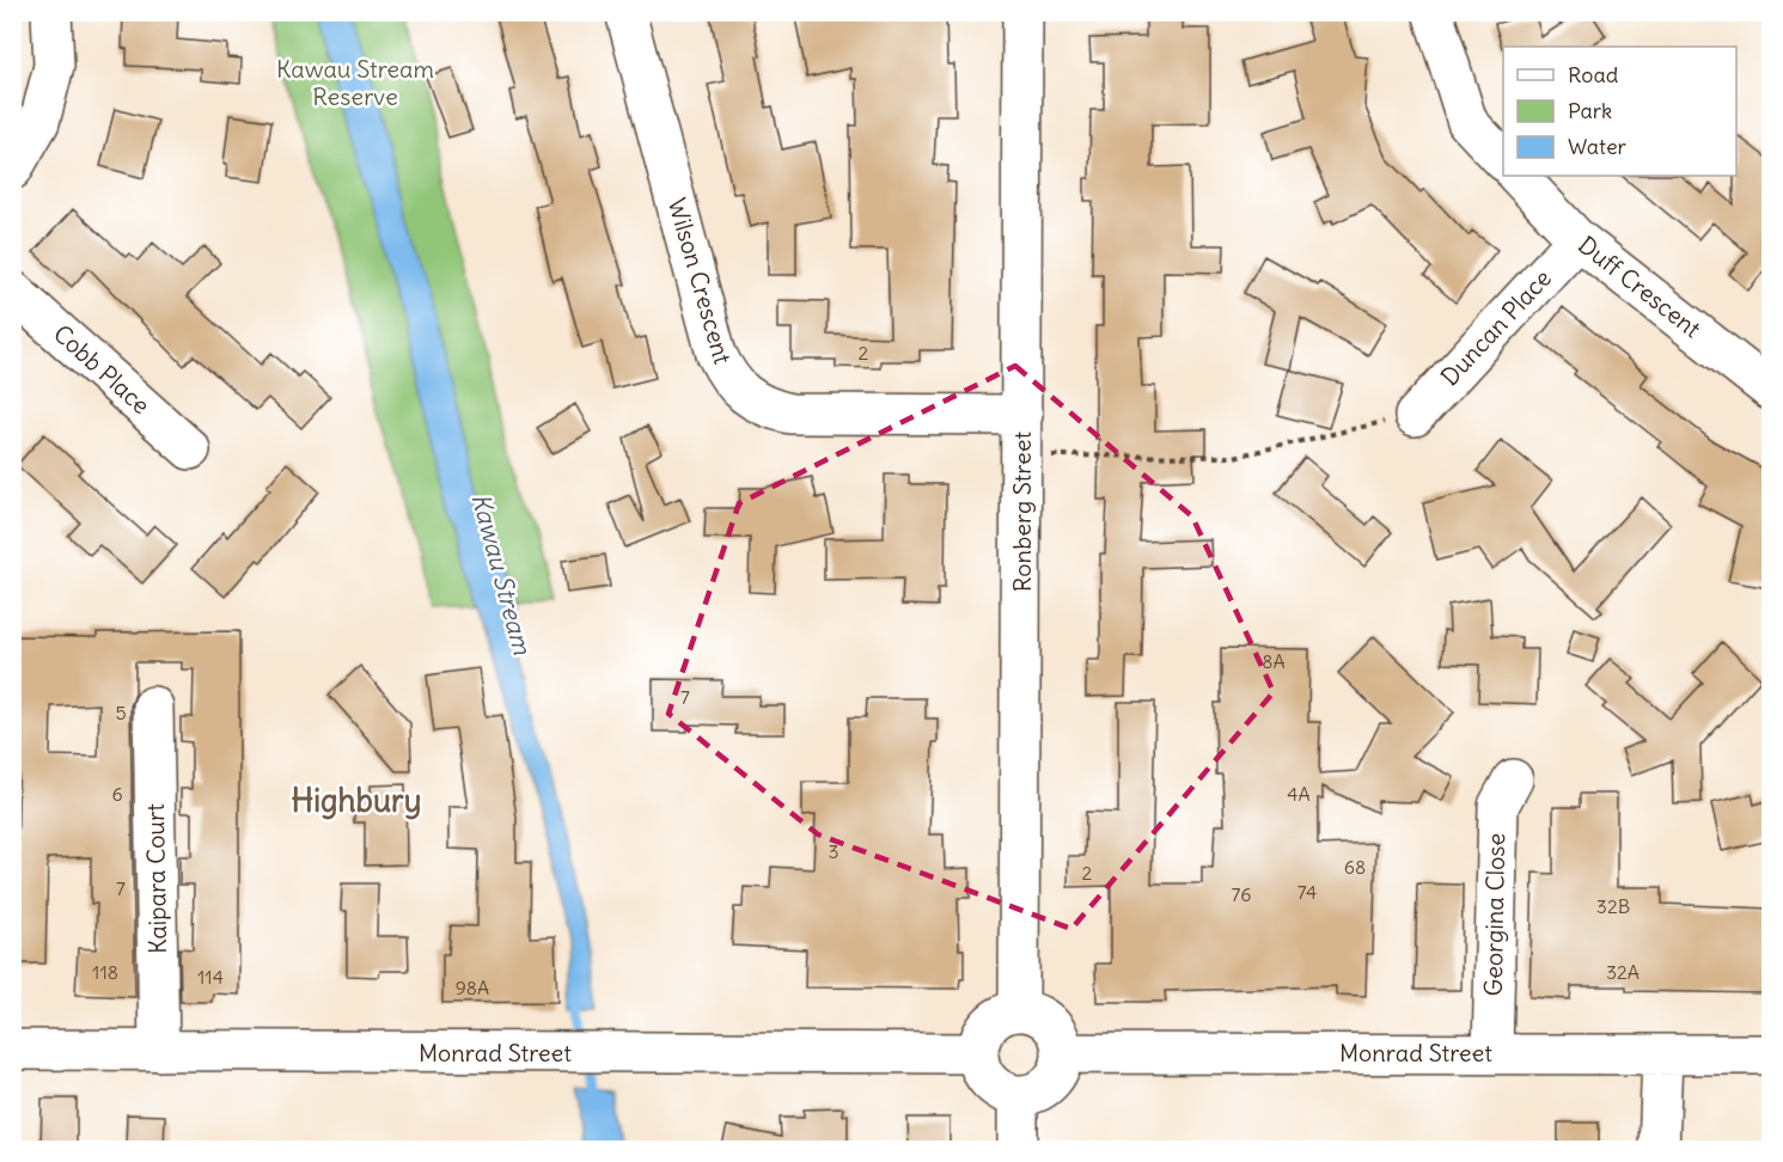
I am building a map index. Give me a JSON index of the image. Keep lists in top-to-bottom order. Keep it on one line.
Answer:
{"streets":{"street":["Wilson Crescent","Duff Crescent","Duncan Place","Cobb Place","Ronberg Street","Kaipara Court","Georgina Close","Monrad Street"]},"crossings":[["Wilson Crescent","Ronberg Street"],["Duff Crescent","Duncan Place"],["Ronberg Street","Monrad Street"],["Kaipara Court","Monrad Street"],["Georgina Close","Monrad Street"]],"districts":["Highbury"],"water":["Kawau Stream"],"parks":["Kawau Stream Reserve"],"house_numbers":["2","8A","7","5","6","4A","3","68","2","7","74","76","32B","118","32A","114","98A"],"legend":["Road","Park","Water"]}
